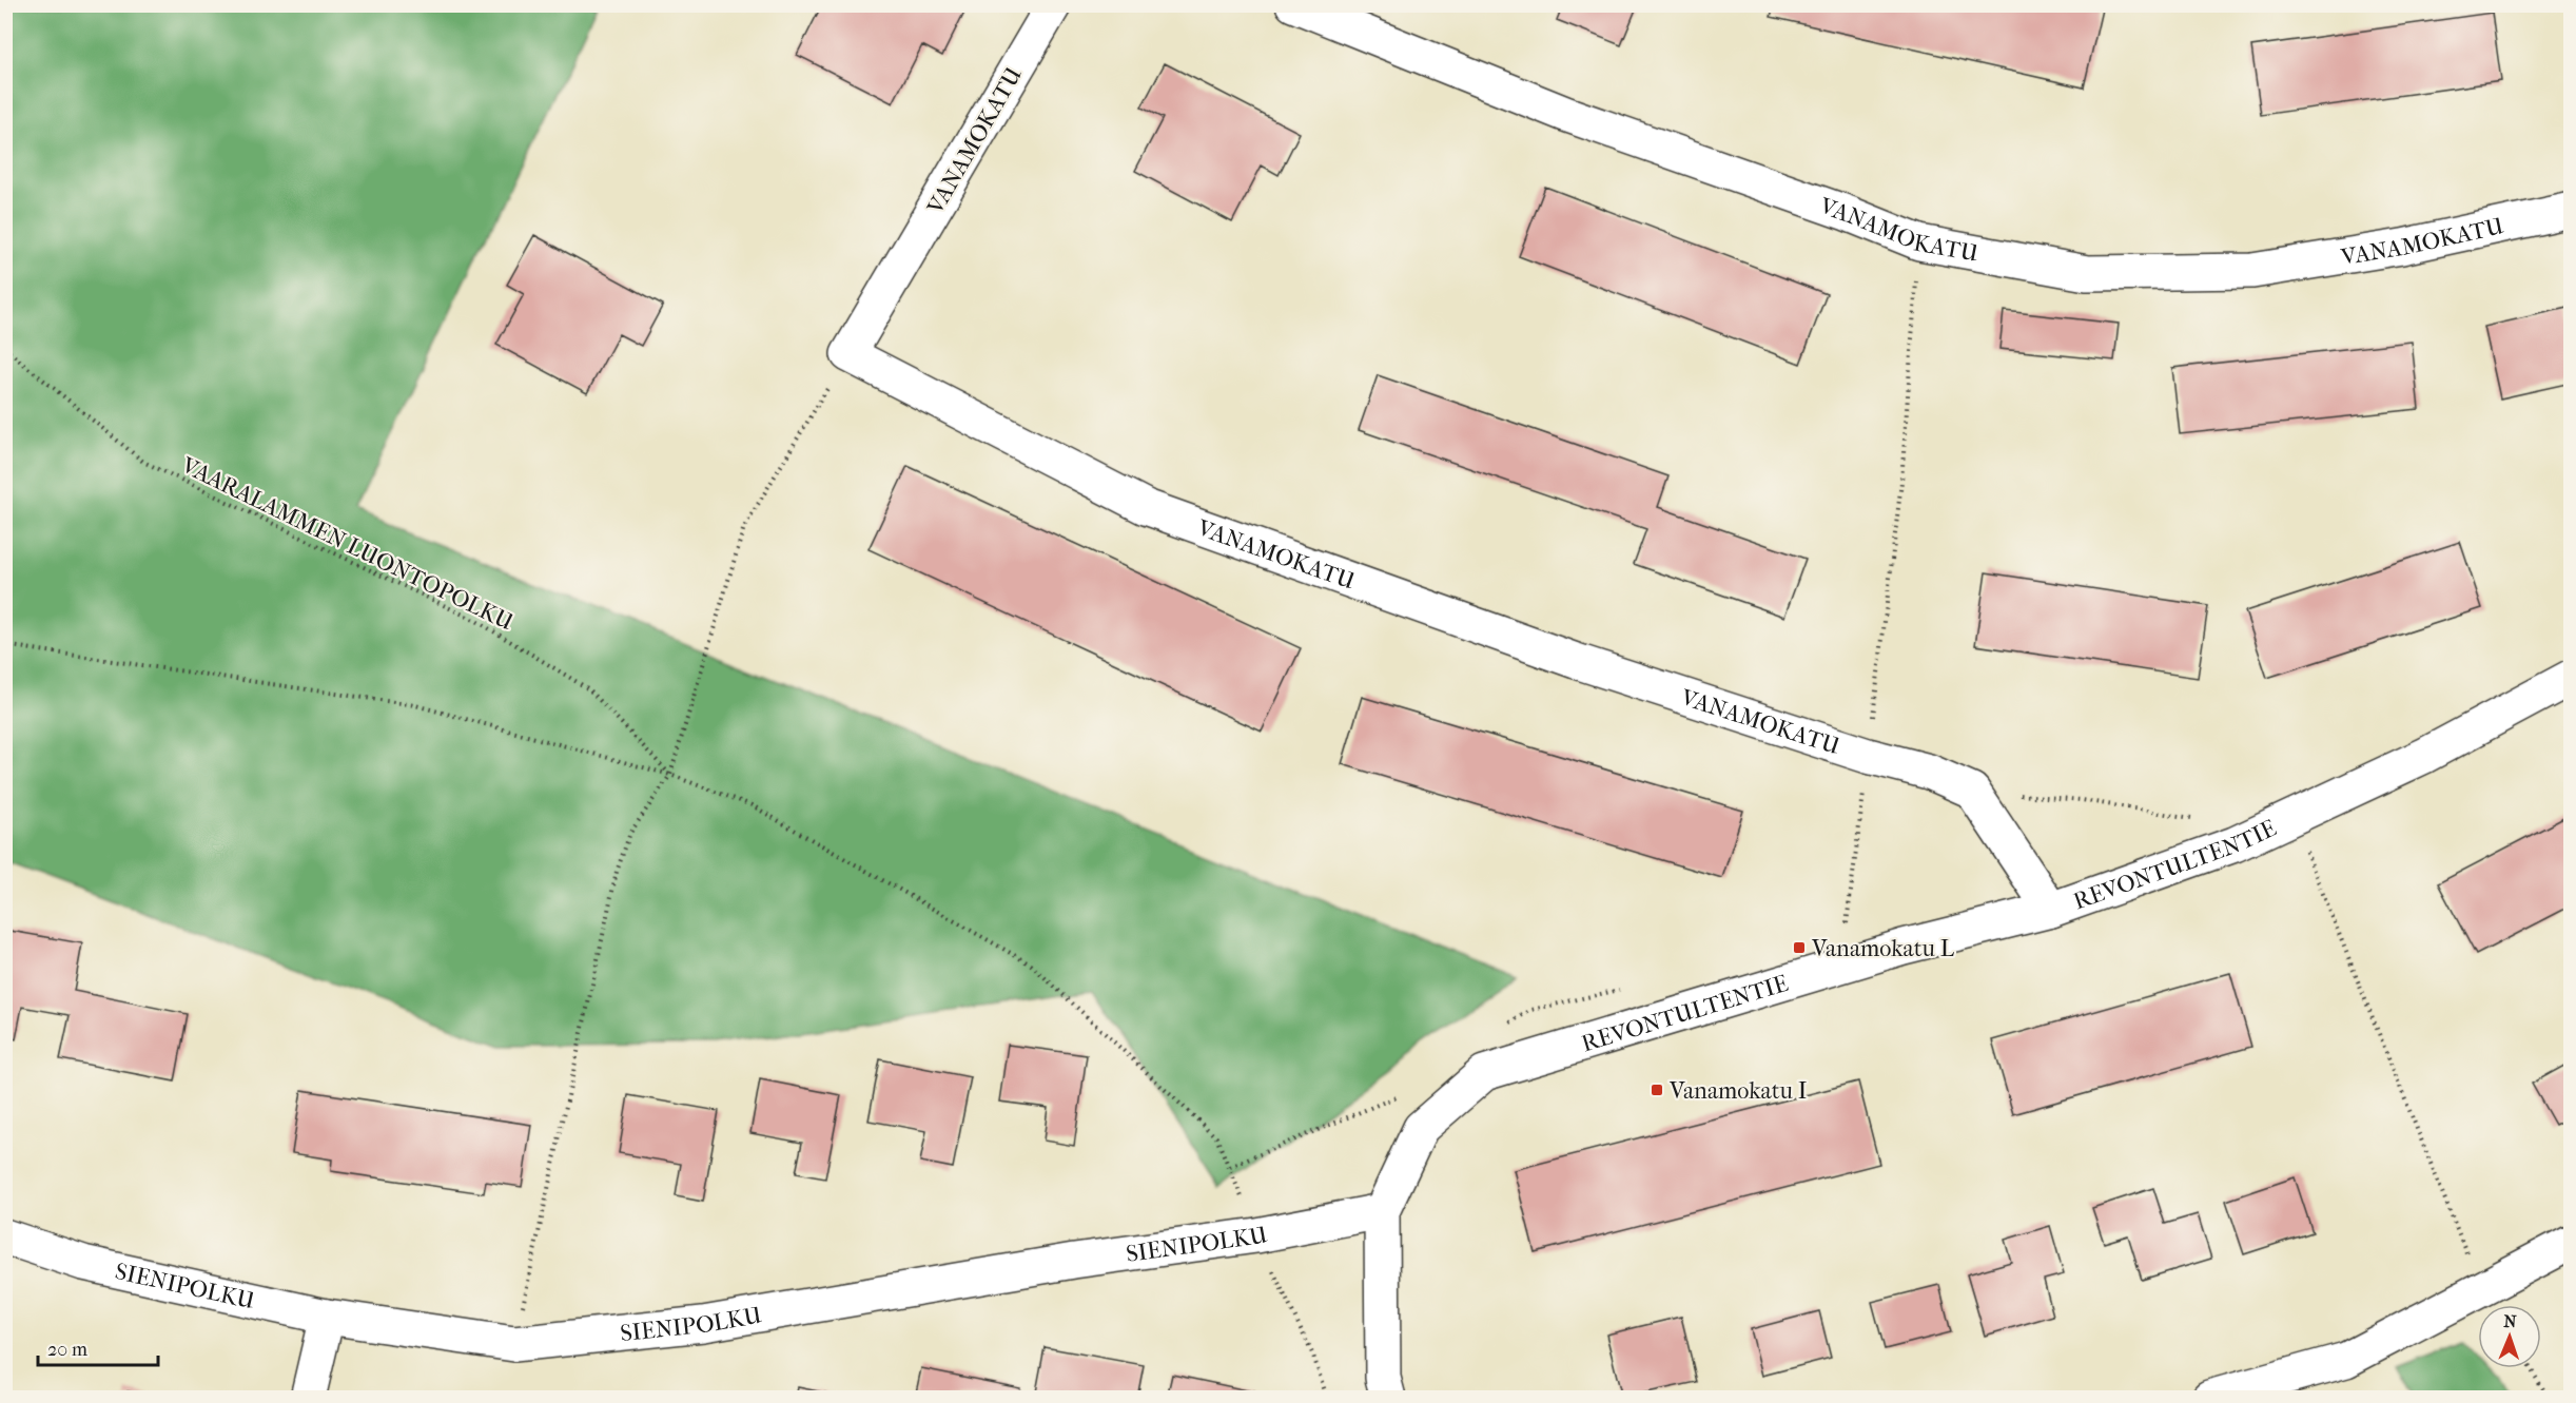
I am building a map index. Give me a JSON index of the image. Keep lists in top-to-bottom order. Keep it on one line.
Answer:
{"streets":{"street":["VANAMOKATU","REVONTULTENTIE","SIENIPOLKU"],"path":["VAARALAMMEN LUONTOPOLKU"]},"crossings":[["REVONTULTENTIE","SIENIPOLKU"]],"places":{"transit":["Vanamokatu L","Vanamokatu I"]},"scale_bar":"20 m","north":"top"}
